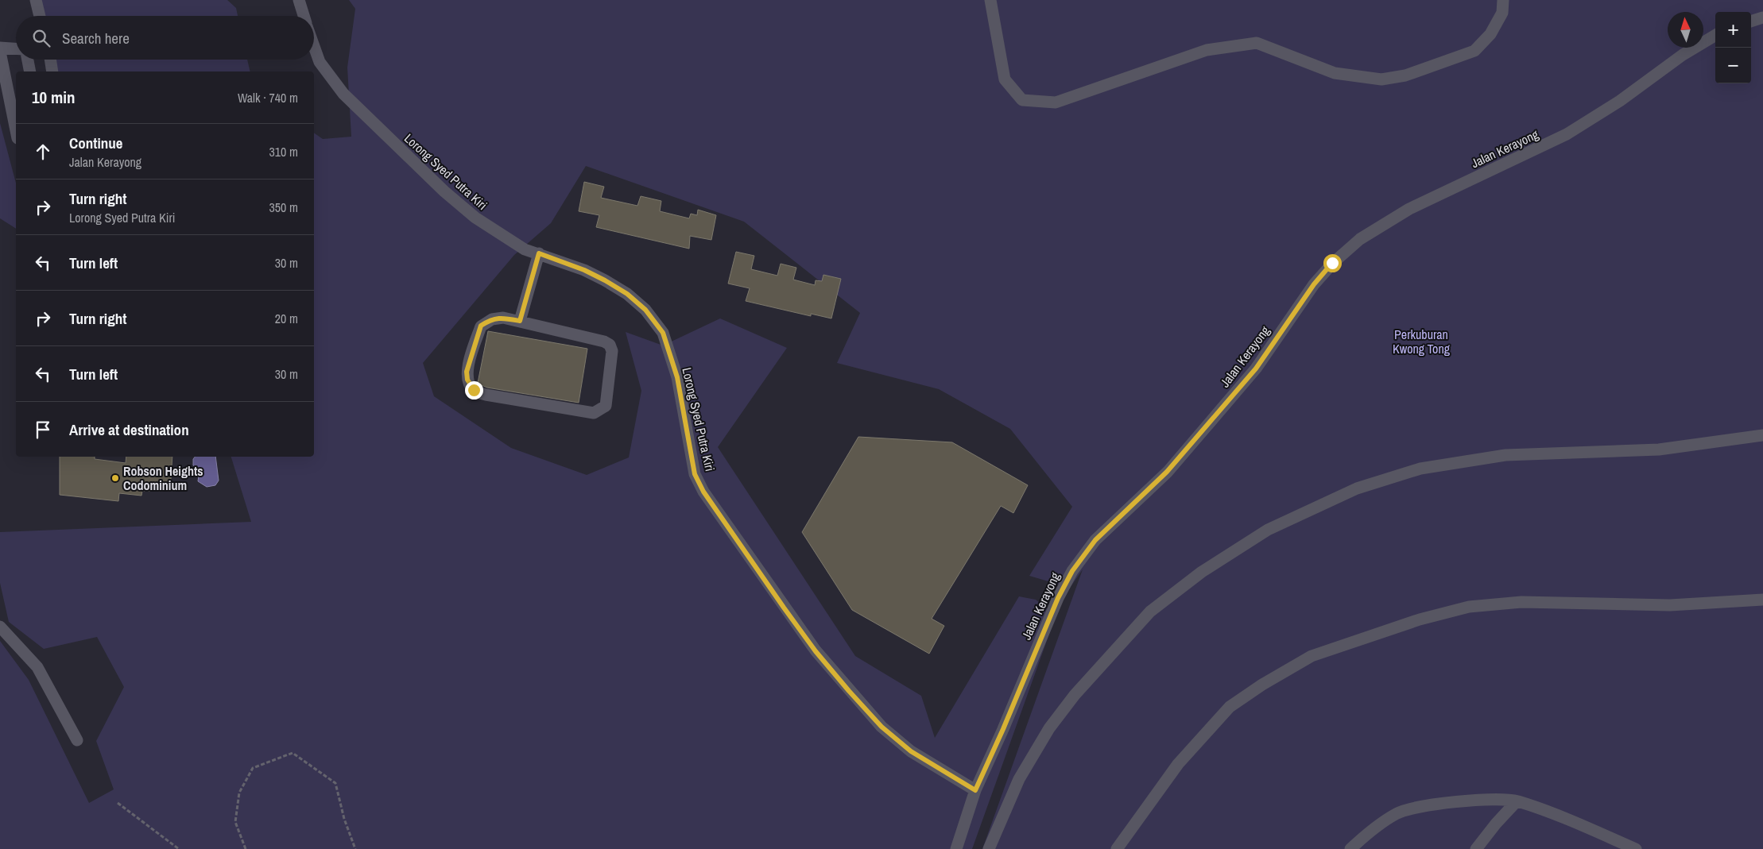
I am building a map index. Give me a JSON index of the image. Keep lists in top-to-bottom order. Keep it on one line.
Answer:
{"streets":{"street":["Jalan Kerayong","Lorong Syed Putra Kiri"]},"crossings":[["Jalan Kerayong","Lorong Syed Putra Kiri"]],"parks":["Perkuburan Kwong Tong"],"places":["Robson Heights Codominium"],"north":"top","page":{"map_buttons":["+","−"],"search":"Search here","heading":["10 min","Walk · 740 m"],"list":[["Continue","Jalan Kerayong","310 m"],["Turn right","Lorong Syed Putra Kiri","350 m"],["Turn left","30 m"],["Turn right","20 m"],["Turn left","30 m"],"Arrive at destination"]}}
